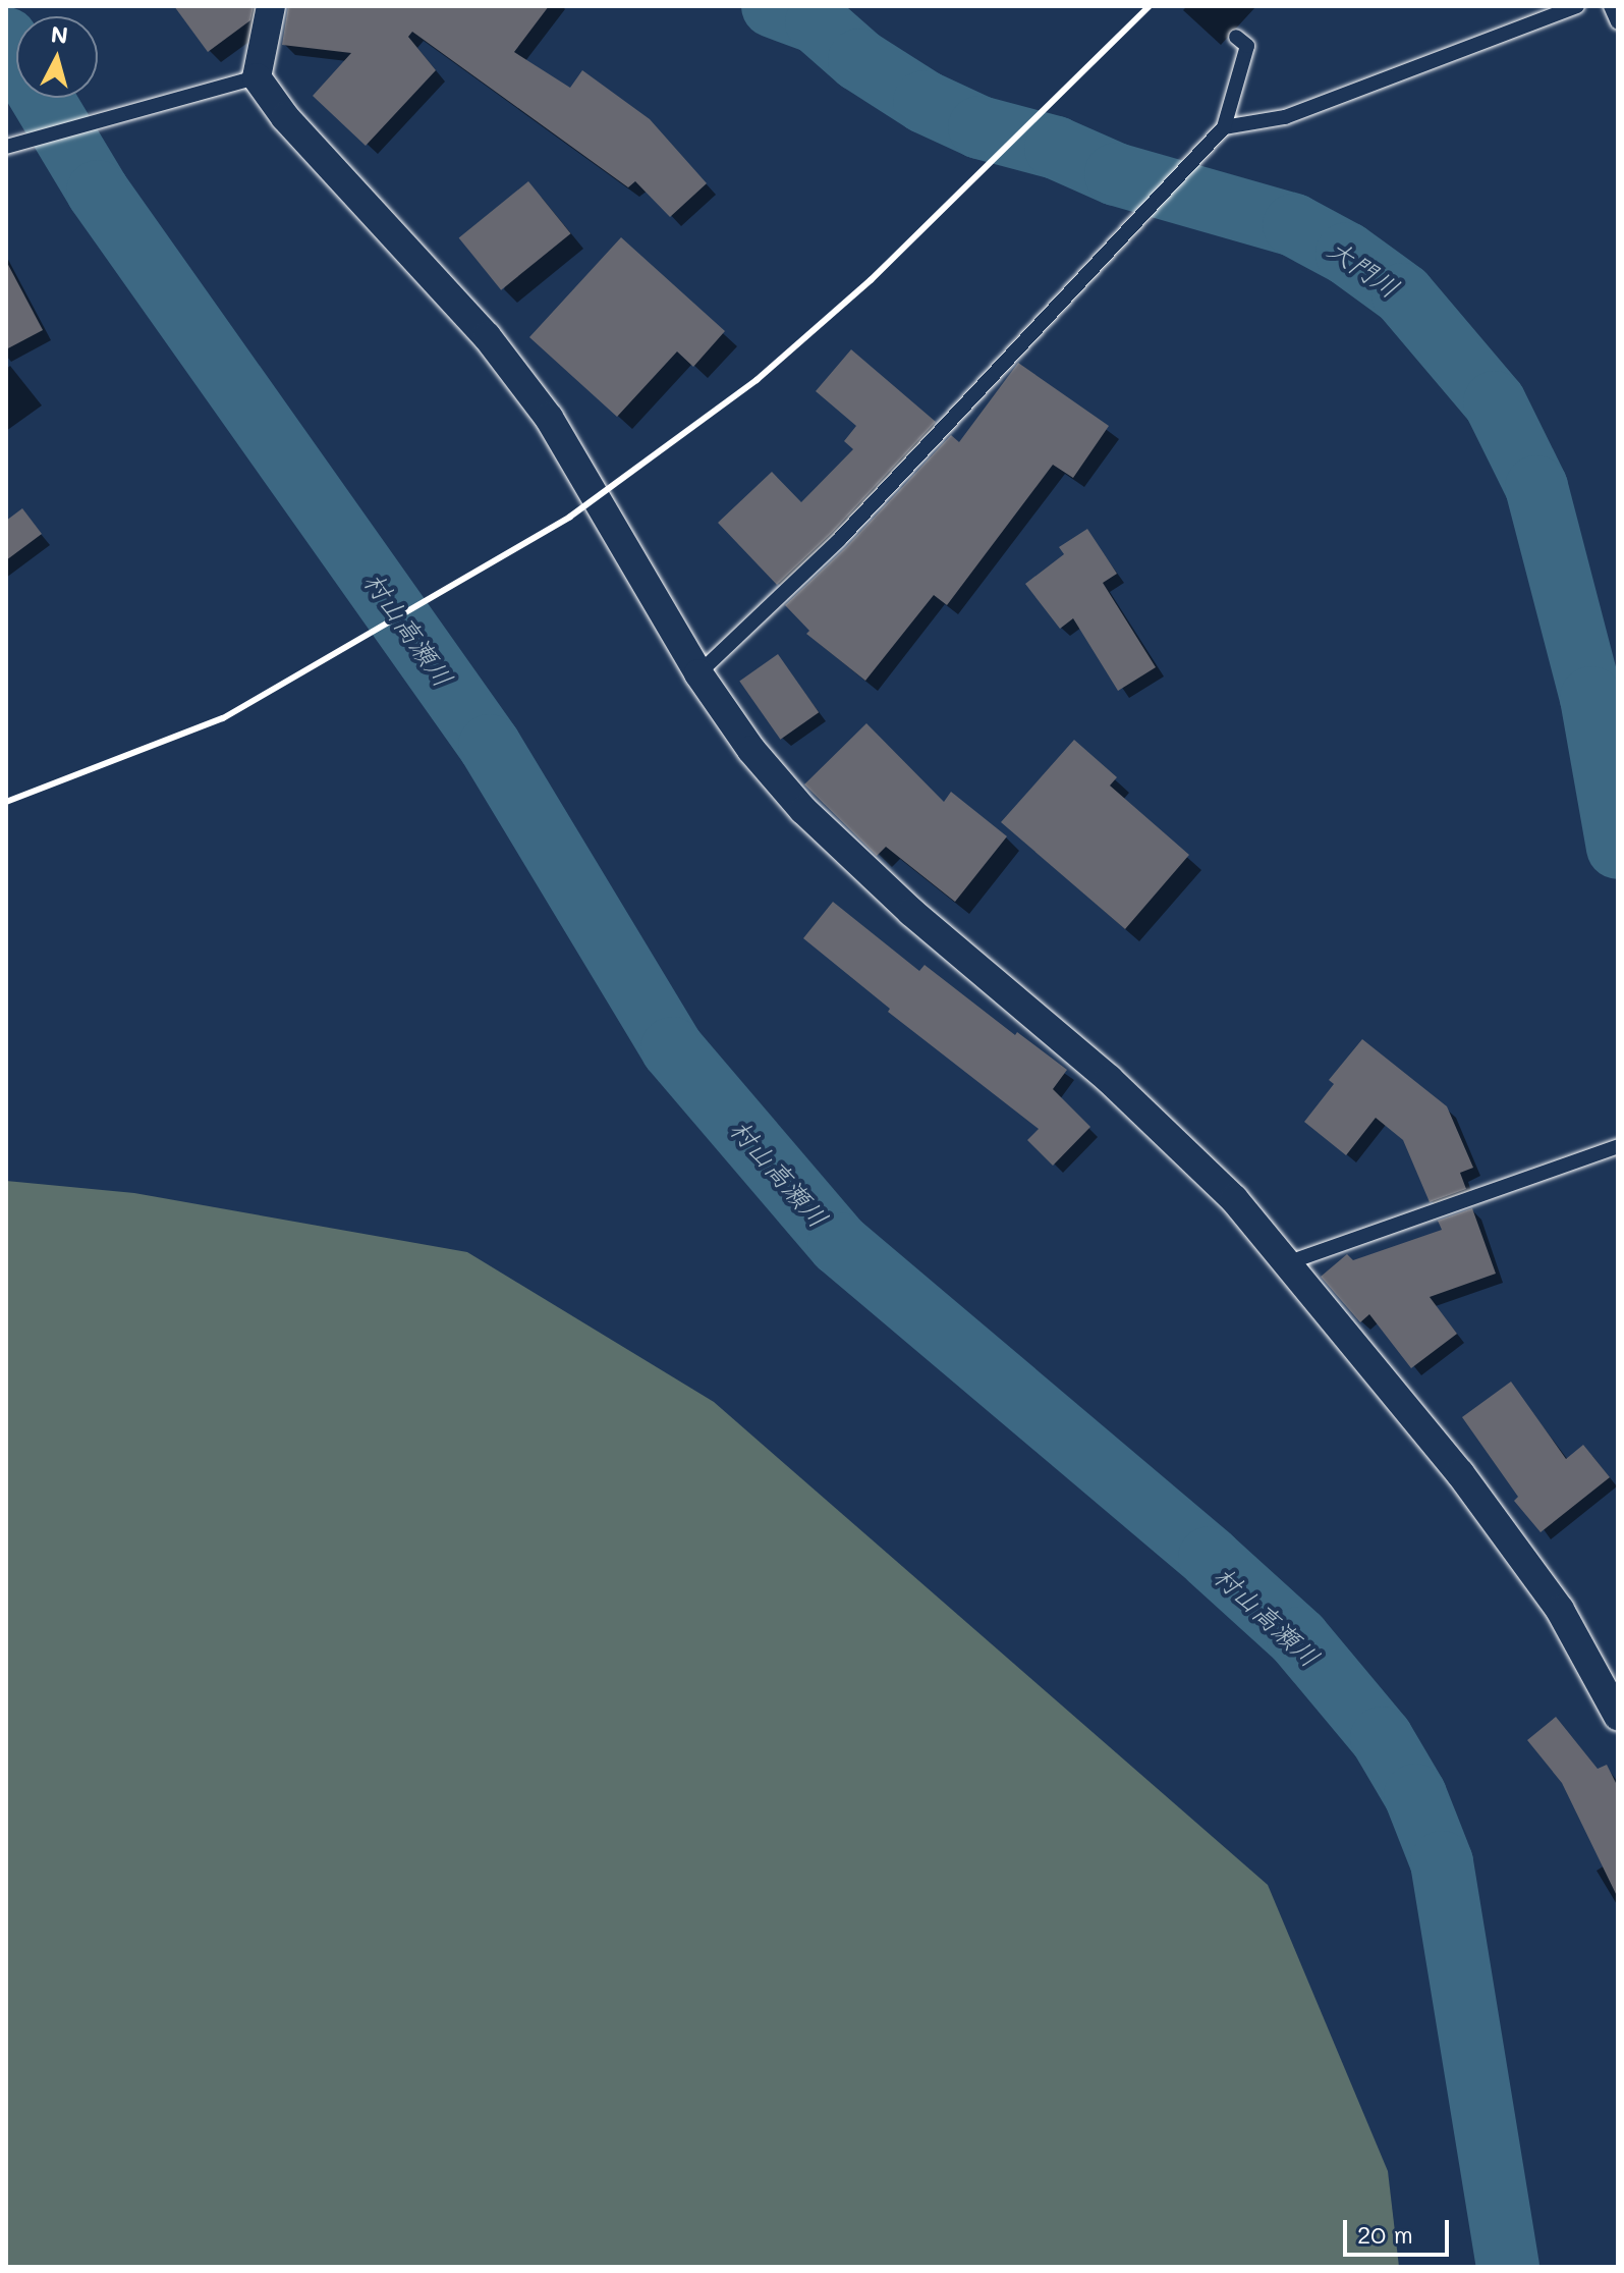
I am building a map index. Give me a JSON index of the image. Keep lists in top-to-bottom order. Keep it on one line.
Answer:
{"water":["大門川","村山高瀬川"],"scale_bar":"20 m","north":"top"}
